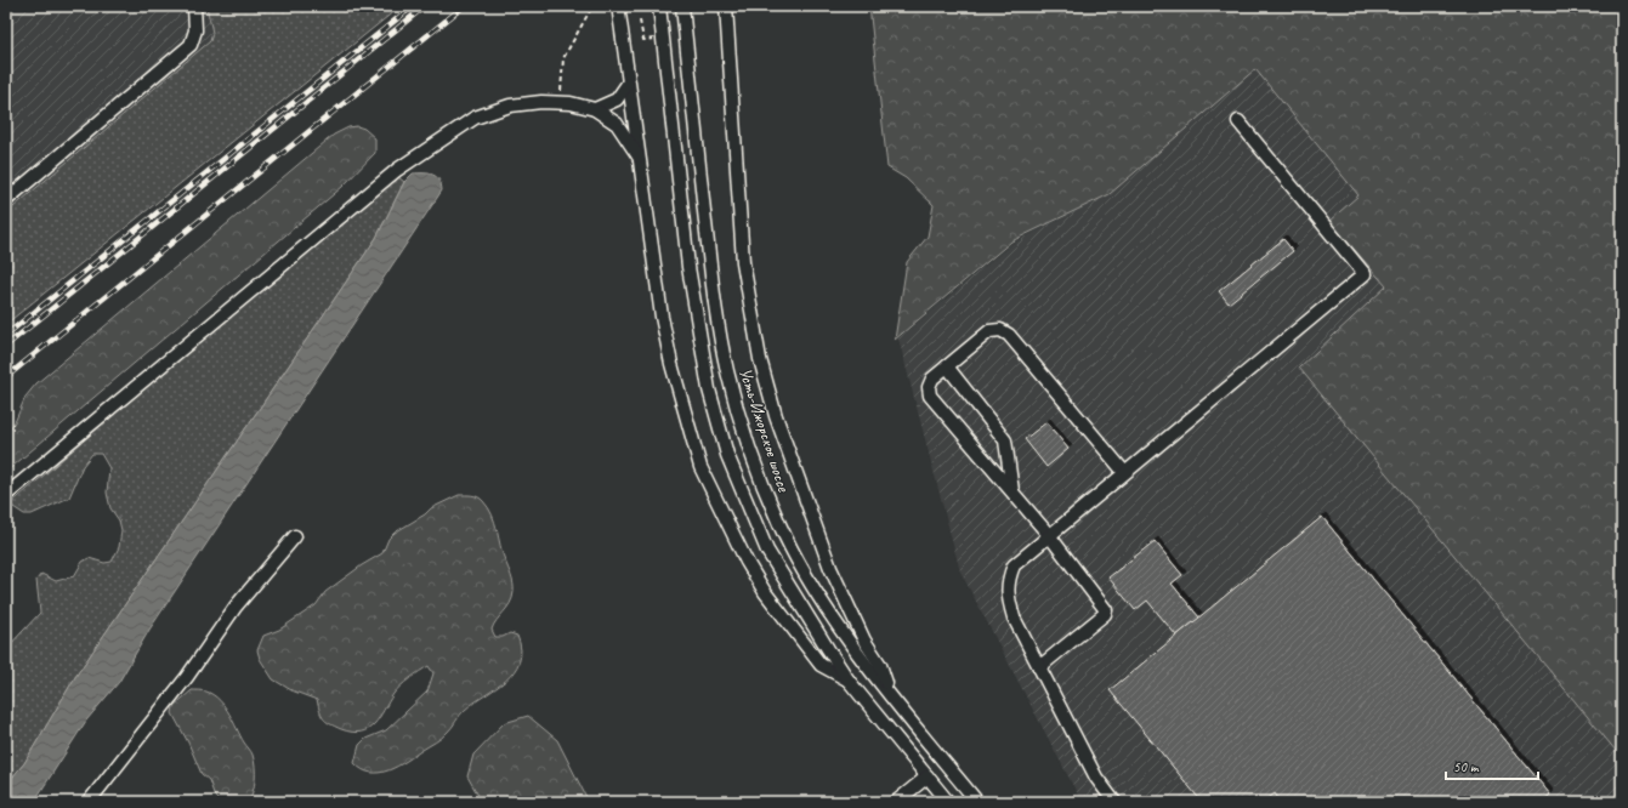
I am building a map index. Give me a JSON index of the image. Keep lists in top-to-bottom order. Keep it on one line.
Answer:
{"streets":{"street":["Усть-Ижорское шоссе"]},"scale_bar":"50 m"}
